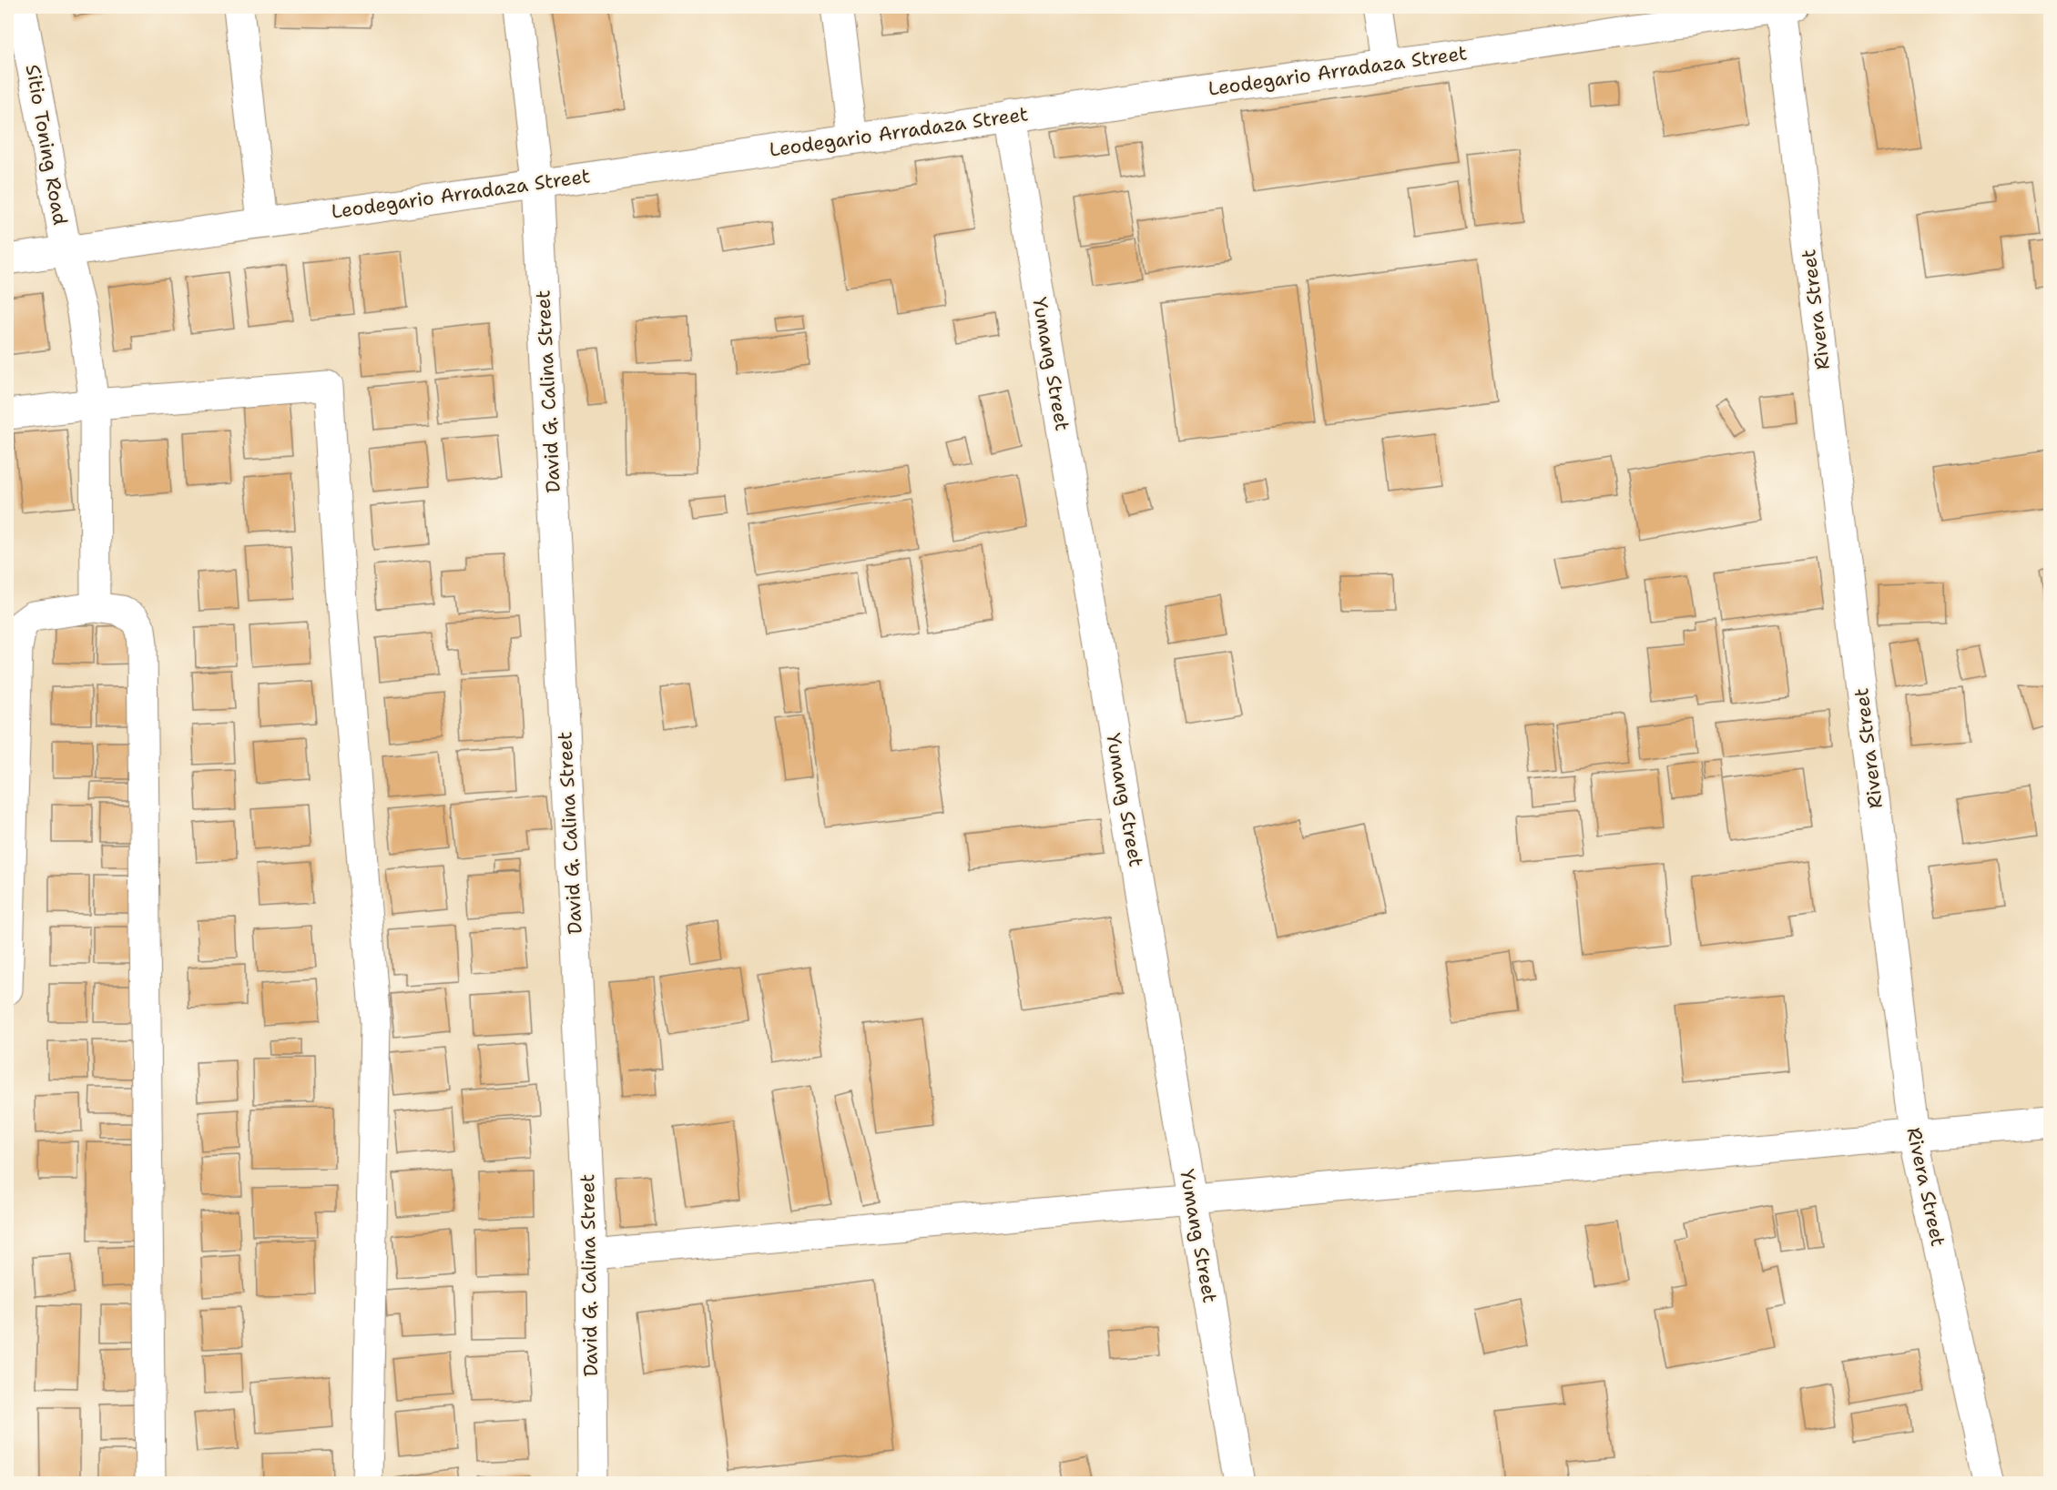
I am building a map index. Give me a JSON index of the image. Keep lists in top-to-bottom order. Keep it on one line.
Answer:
{"streets":{"street":["Leodegario Arradaza Street","Sitio Toning Road","Rivera Street","Yumang Street","David G. Calina Street"]},"crossings":[["Leodegario Arradaza Street","Sitio Toning Road"],["Leodegario Arradaza Street","Rivera Street"],["Leodegario Arradaza Street","Yumang Street"],["Leodegario Arradaza Street","David G. Calina Street"]]}
